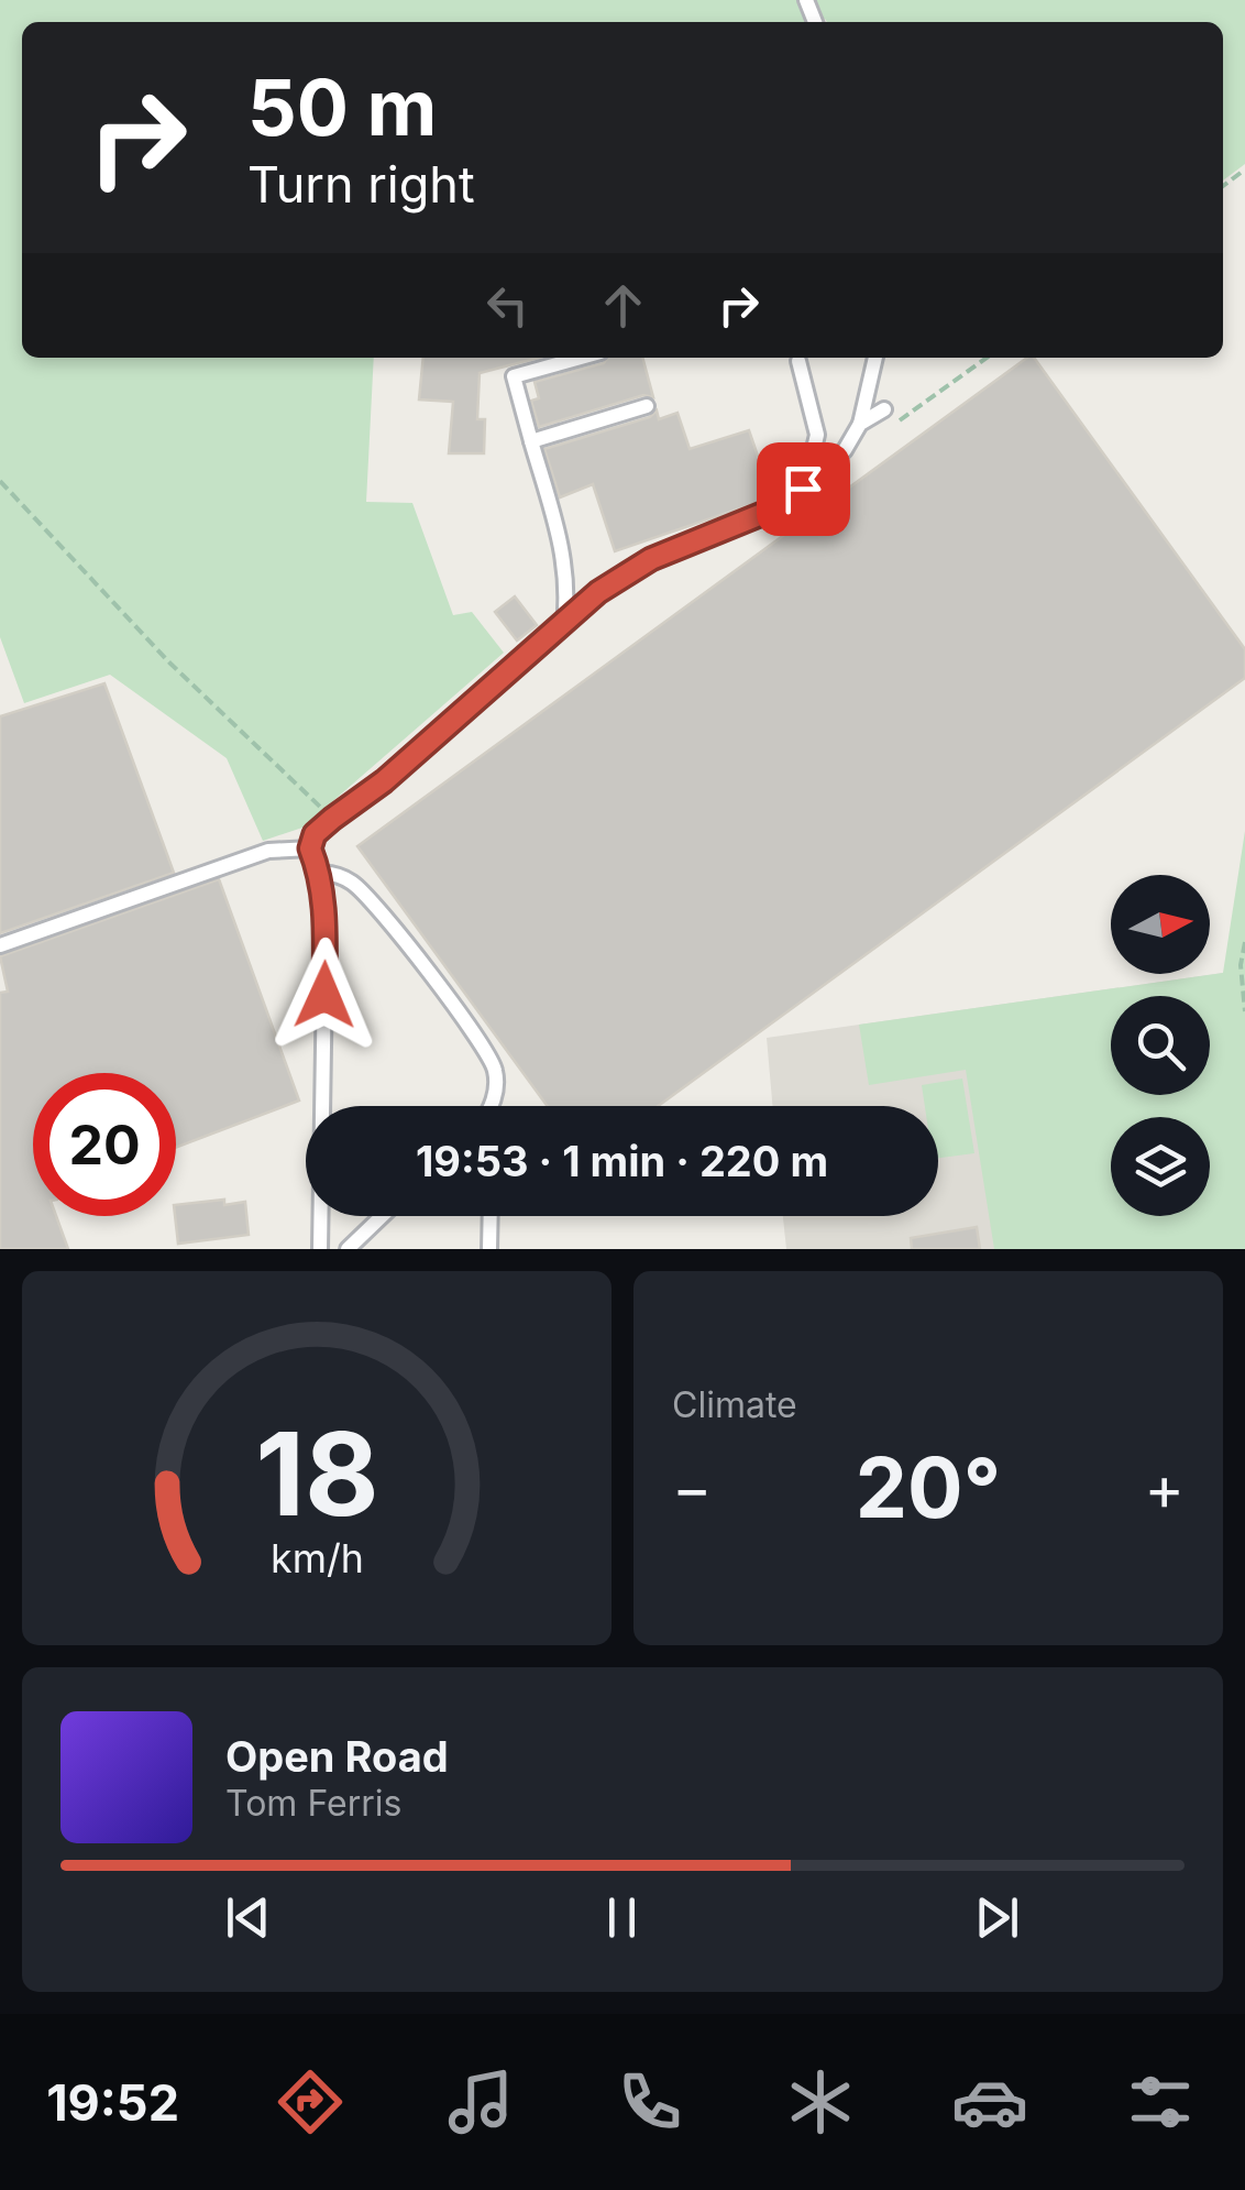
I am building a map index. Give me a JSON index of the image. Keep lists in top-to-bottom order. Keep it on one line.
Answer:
{"north":"right","page":{"turn":["50 m","Turn right"],"limit":"20","trip":"19:53 · 1 min · 220 m","tile":"Climate","heat":["−","20°","+"],"song":["Open Road","Tom Ferris"],"tabs":"19:52","gauge":["18","km/h"]}}
